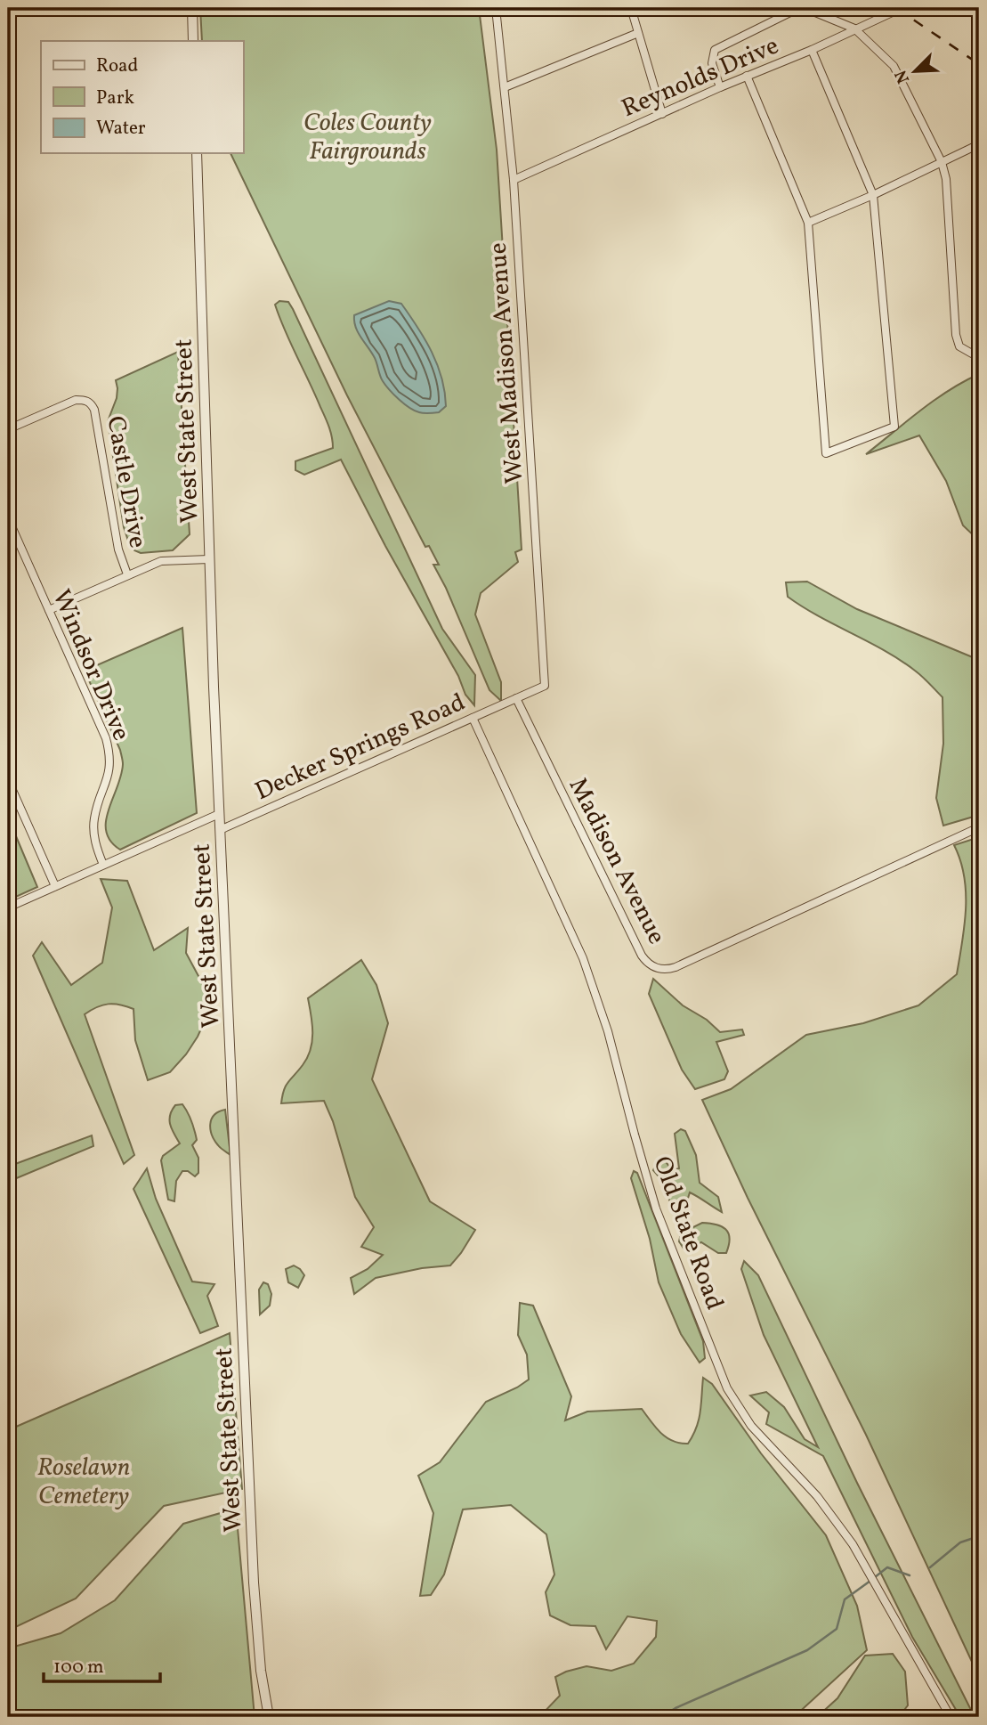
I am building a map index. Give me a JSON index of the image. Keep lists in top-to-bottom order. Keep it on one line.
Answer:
{"streets":{"street":["Reynolds Drive","West Madison Avenue","West State Street","Castle Drive","Windsor Drive","Decker Springs Road","Madison Avenue","Old State Road"]},"crossings":[["Reynolds Drive","West Madison Avenue"],["West Madison Avenue","Decker Springs Road"],["West Madison Avenue","Madison Avenue"],["West State Street","Decker Springs Road"],["Decker Springs Road","Madison Avenue"],["Decker Springs Road","Old State Road"]],"parks":["Coles County Fairgrounds","Roselawn Cemetery"],"legend":["Road","Park","Water"],"scale_bar":"100 m","north":"bottom left"}
